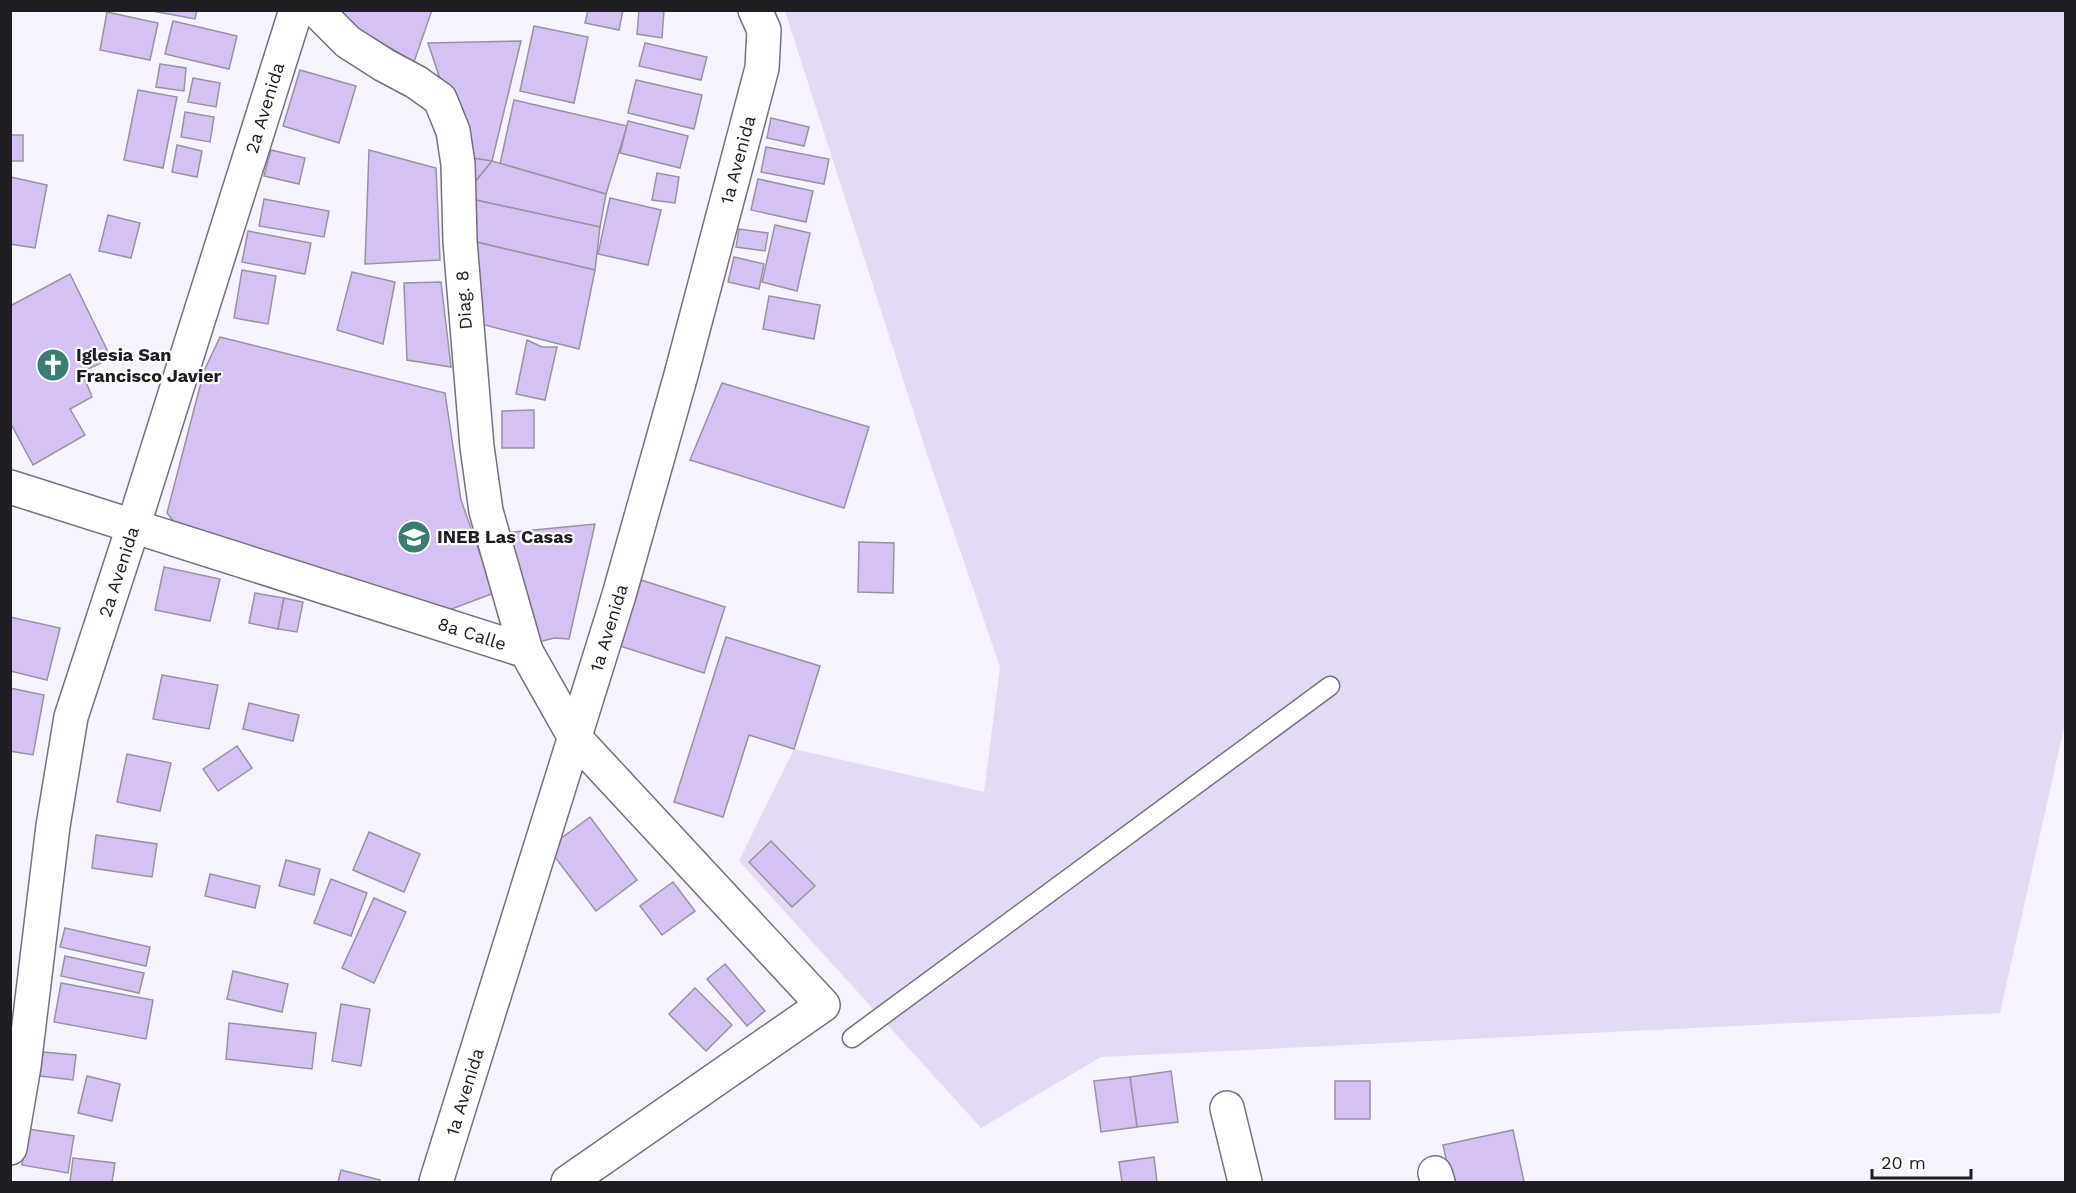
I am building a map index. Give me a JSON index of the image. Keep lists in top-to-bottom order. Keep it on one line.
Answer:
{"streets":{"street":["2a Avenida","1a Avenida","Diag. 8","8a Calle"]},"crossings":[["2a Avenida","8a Calle"],["1a Avenida","8a Calle"],["Diag. 8","8a Calle"]],"places":{"church":["Iglesia San Francisco Javier"],"school or university":["INEB Las Casas"]},"scale_bar":"20 m"}
